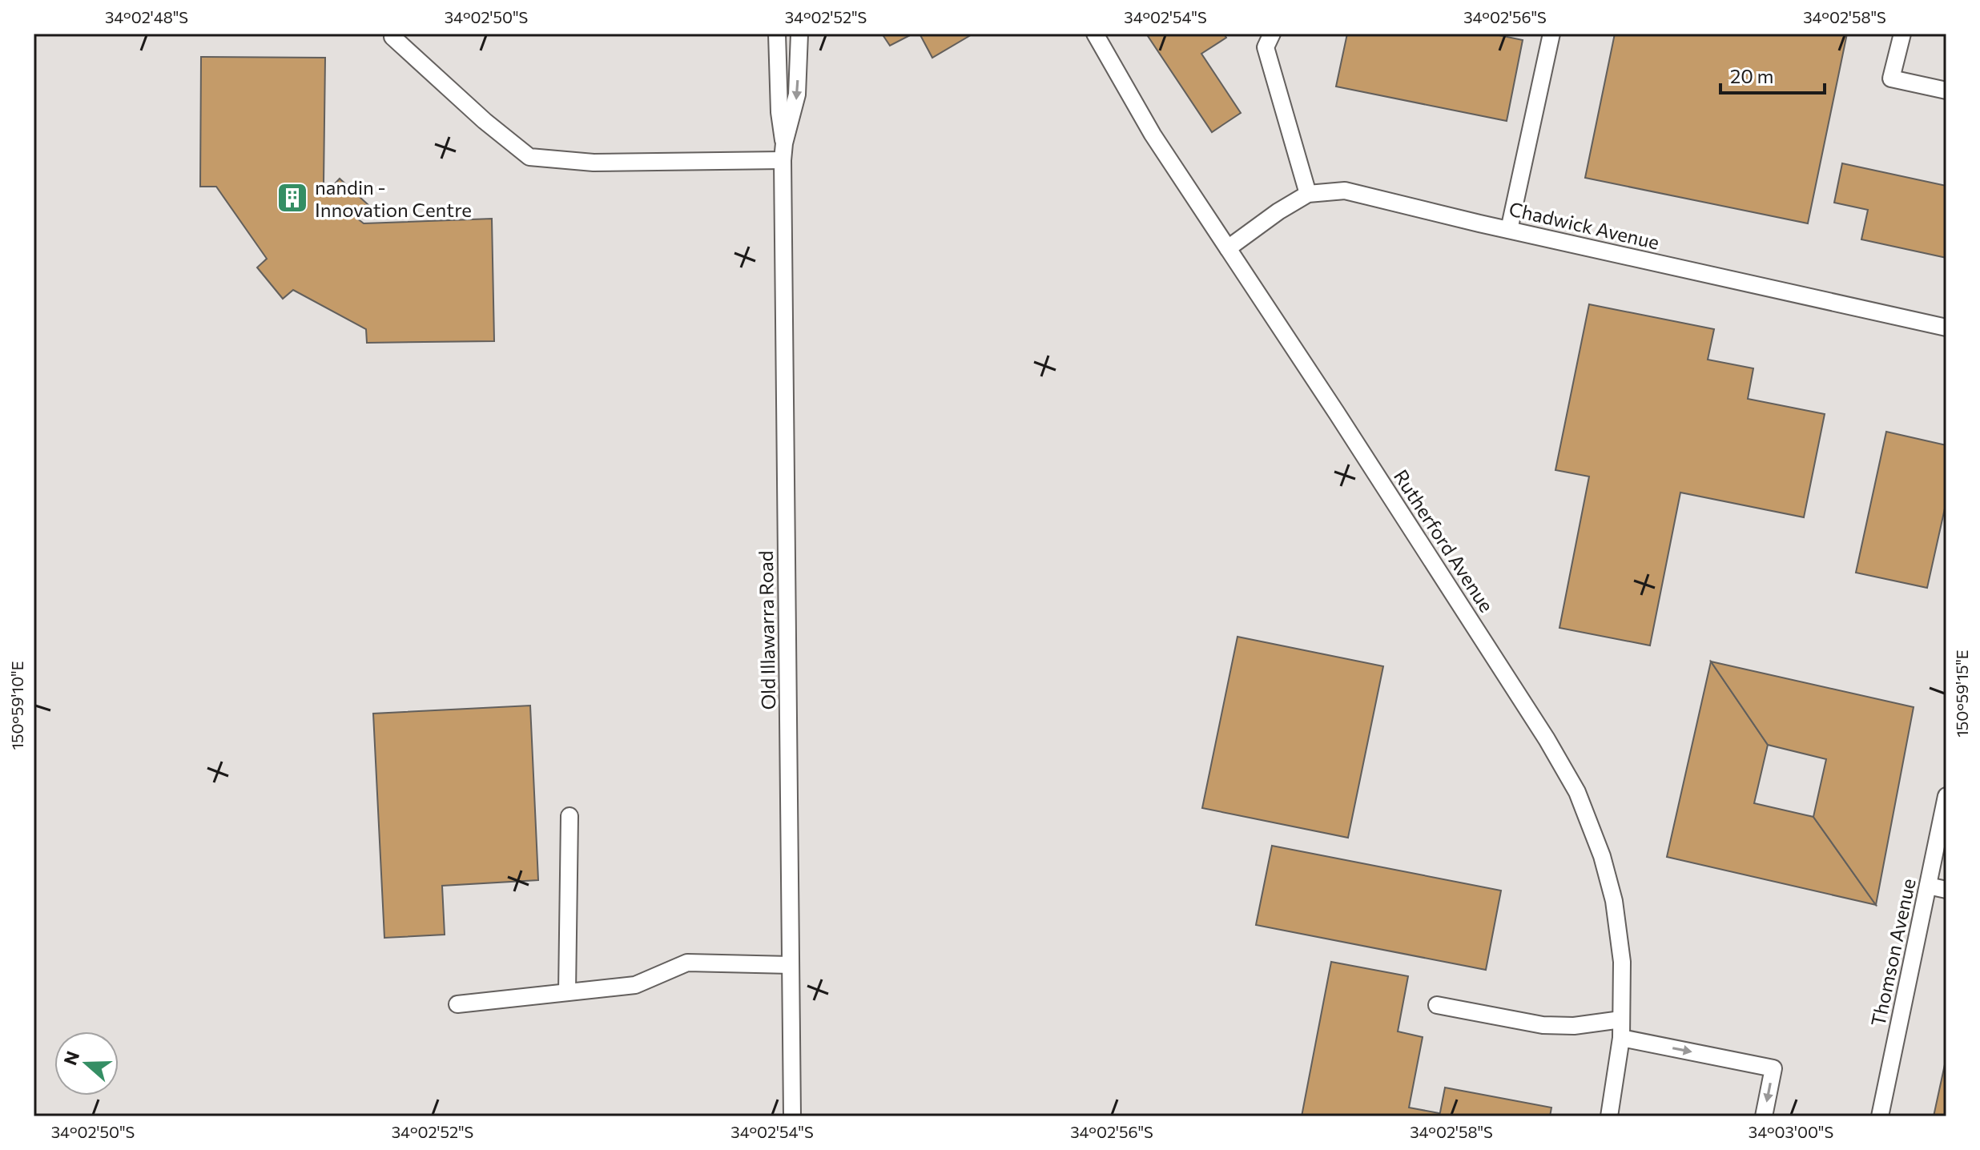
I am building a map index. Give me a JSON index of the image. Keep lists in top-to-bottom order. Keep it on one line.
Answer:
{"streets":{"lane":["Chadwick Avenue","Rutherford Avenue","Old Illawarra Road","Thomson Avenue"]},"crossings":[["Chadwick Avenue","Rutherford Avenue"]],"places":{"building":["nandin - Innovation Centre"]},"scale_bar":"20 m","north":"left","coordinates":["34°02'48\"S","34°02'50\"S","34°02'52\"S","34°02'54\"S","34°02'56\"S","34°02'58\"S","150°59'15\"E","150°59'10\"E","34°03'00\"S"]}
